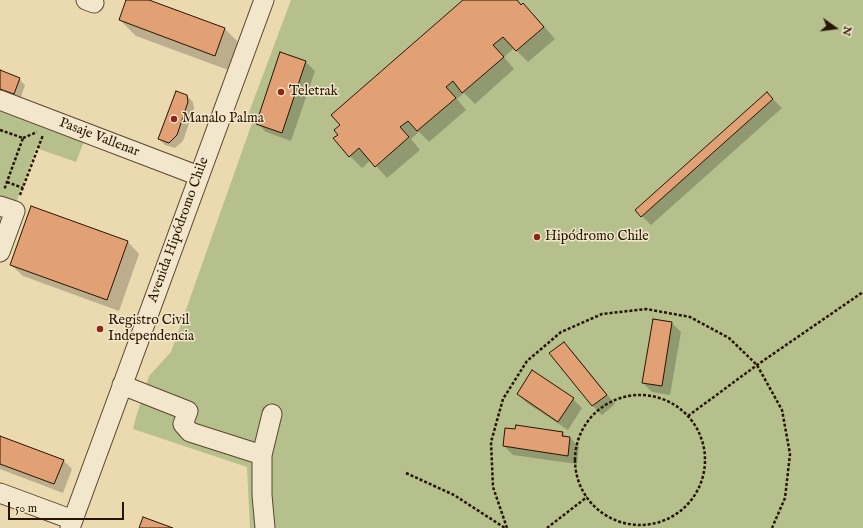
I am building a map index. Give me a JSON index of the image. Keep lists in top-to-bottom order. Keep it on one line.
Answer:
{"streets":{"street":["Pasaje Vallenar","Avenida Hipódromo Chile"]},"crossings":[["Pasaje Vallenar","Avenida Hipódromo Chile"]],"places":["Teletrak","Manalo Palma","Hipódromo Chile","Registro Civil Independencia"],"scale_bar":"50 m","north":"right"}
